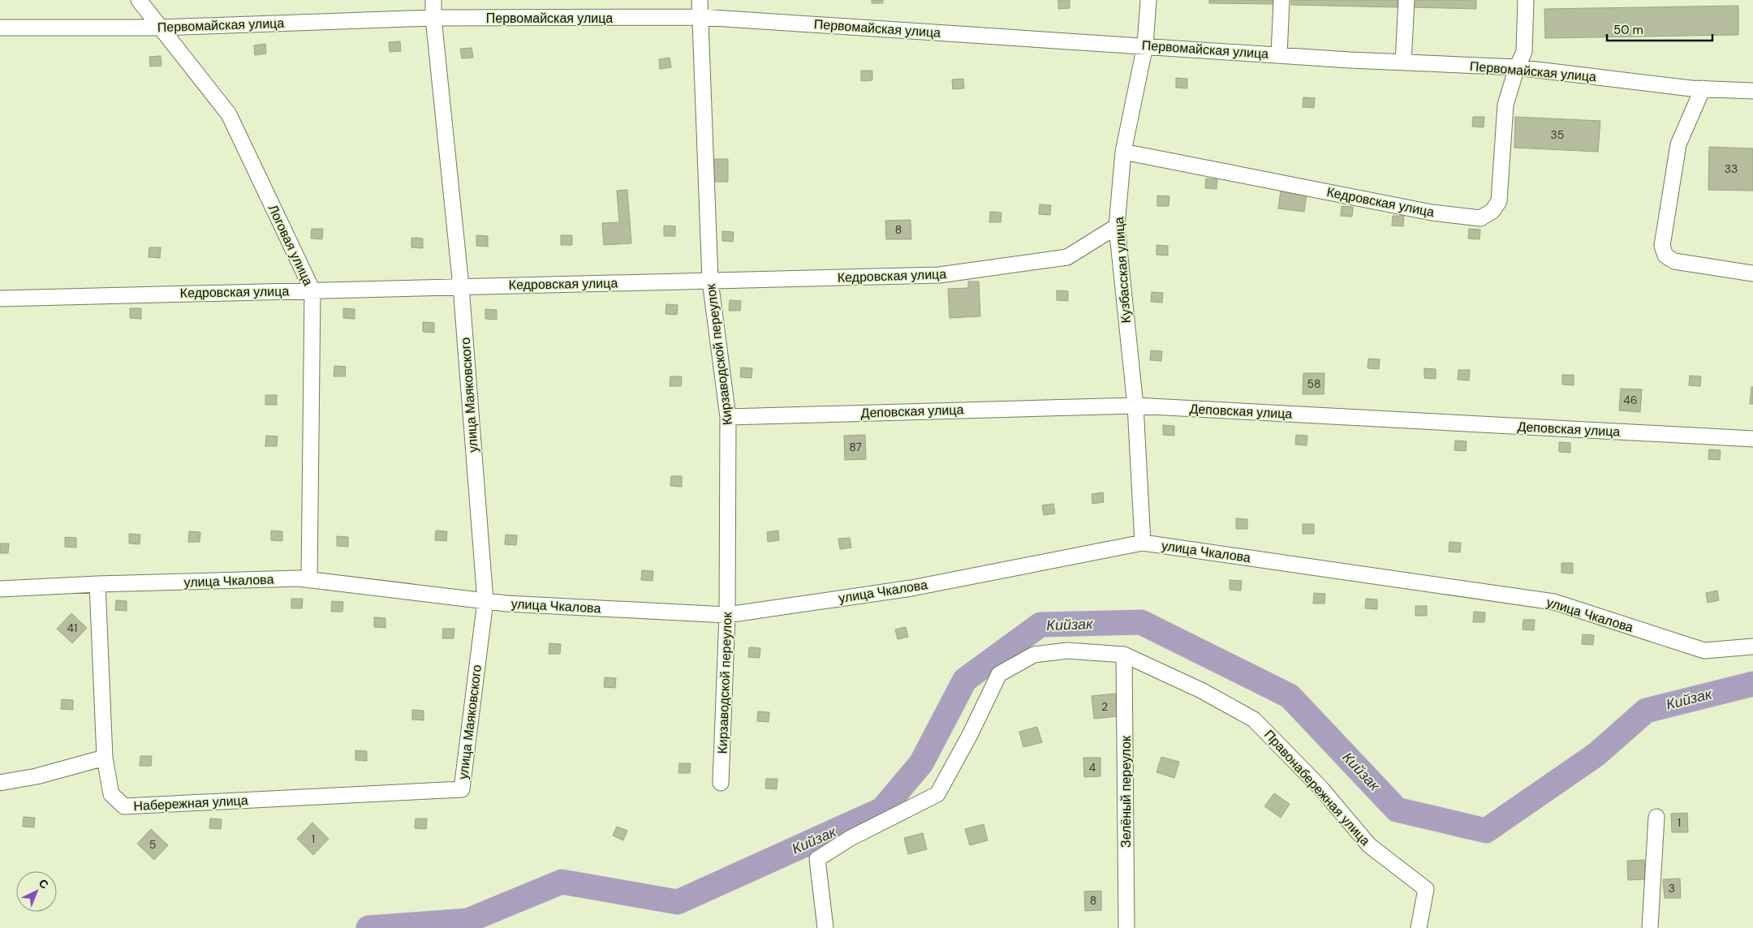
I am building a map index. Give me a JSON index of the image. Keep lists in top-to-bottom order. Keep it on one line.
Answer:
{"streets":{"street":["Первомайская улица","Кедровская улица","Логовая улица","Кузбасская улица","Кирзаводской переулок","улица Маяковского","Деповская улица","улица Чкалова","Правонабережная улица","Зелёный переулок","Набережная улица"]},"crossings":[["Первомайская улица","Кедровская улица"],["Первомайская улица","Логовая улица"],["Первомайская улица","Кузбасская улица"],["Первомайская улица","Кирзаводской переулок"],["Первомайская улица","улица Маяковского"],["Кедровская улица","Логовая улица"],["Кедровская улица","Кузбасская улица"],["Кедровская улица","Кирзаводской переулок"],["Кедровская улица","улица Маяковского"],["Логовая улица","улица Чкалова"],["Кузбасская улица","Деповская улица"],["Кузбасская улица","улица Чкалова"],["Кирзаводской переулок","Деповская улица"],["Кирзаводской переулок","улица Чкалова"],["улица Маяковского","улица Чкалова"],["улица Маяковского","Набережная улица"],["улица Чкалова","Набережная улица"],["Правонабережная улица","Зелёный переулок"]],"water":["Кийзак"],"house_numbers":["35","33","8","58","46","87","41","2","4","1","1","5","3","8"],"scale_bar":"50 m","north":"top right"}
